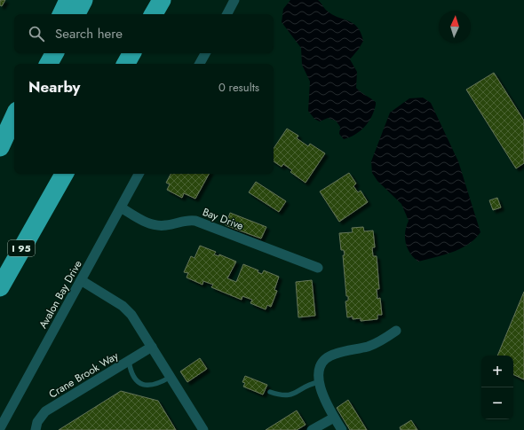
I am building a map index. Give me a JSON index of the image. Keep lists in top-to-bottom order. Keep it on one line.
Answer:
{"streets":{"highway":["I 95"],"street":["Bay Drive","Avalon Bay Drive","Crane Brook Way"]},"crossings":[["Bay Drive","Avalon Bay Drive"]],"north":"top","page":{"search":"Search here","heading":["Nearby","0 results"],"map_buttons":["+","−"]}}
